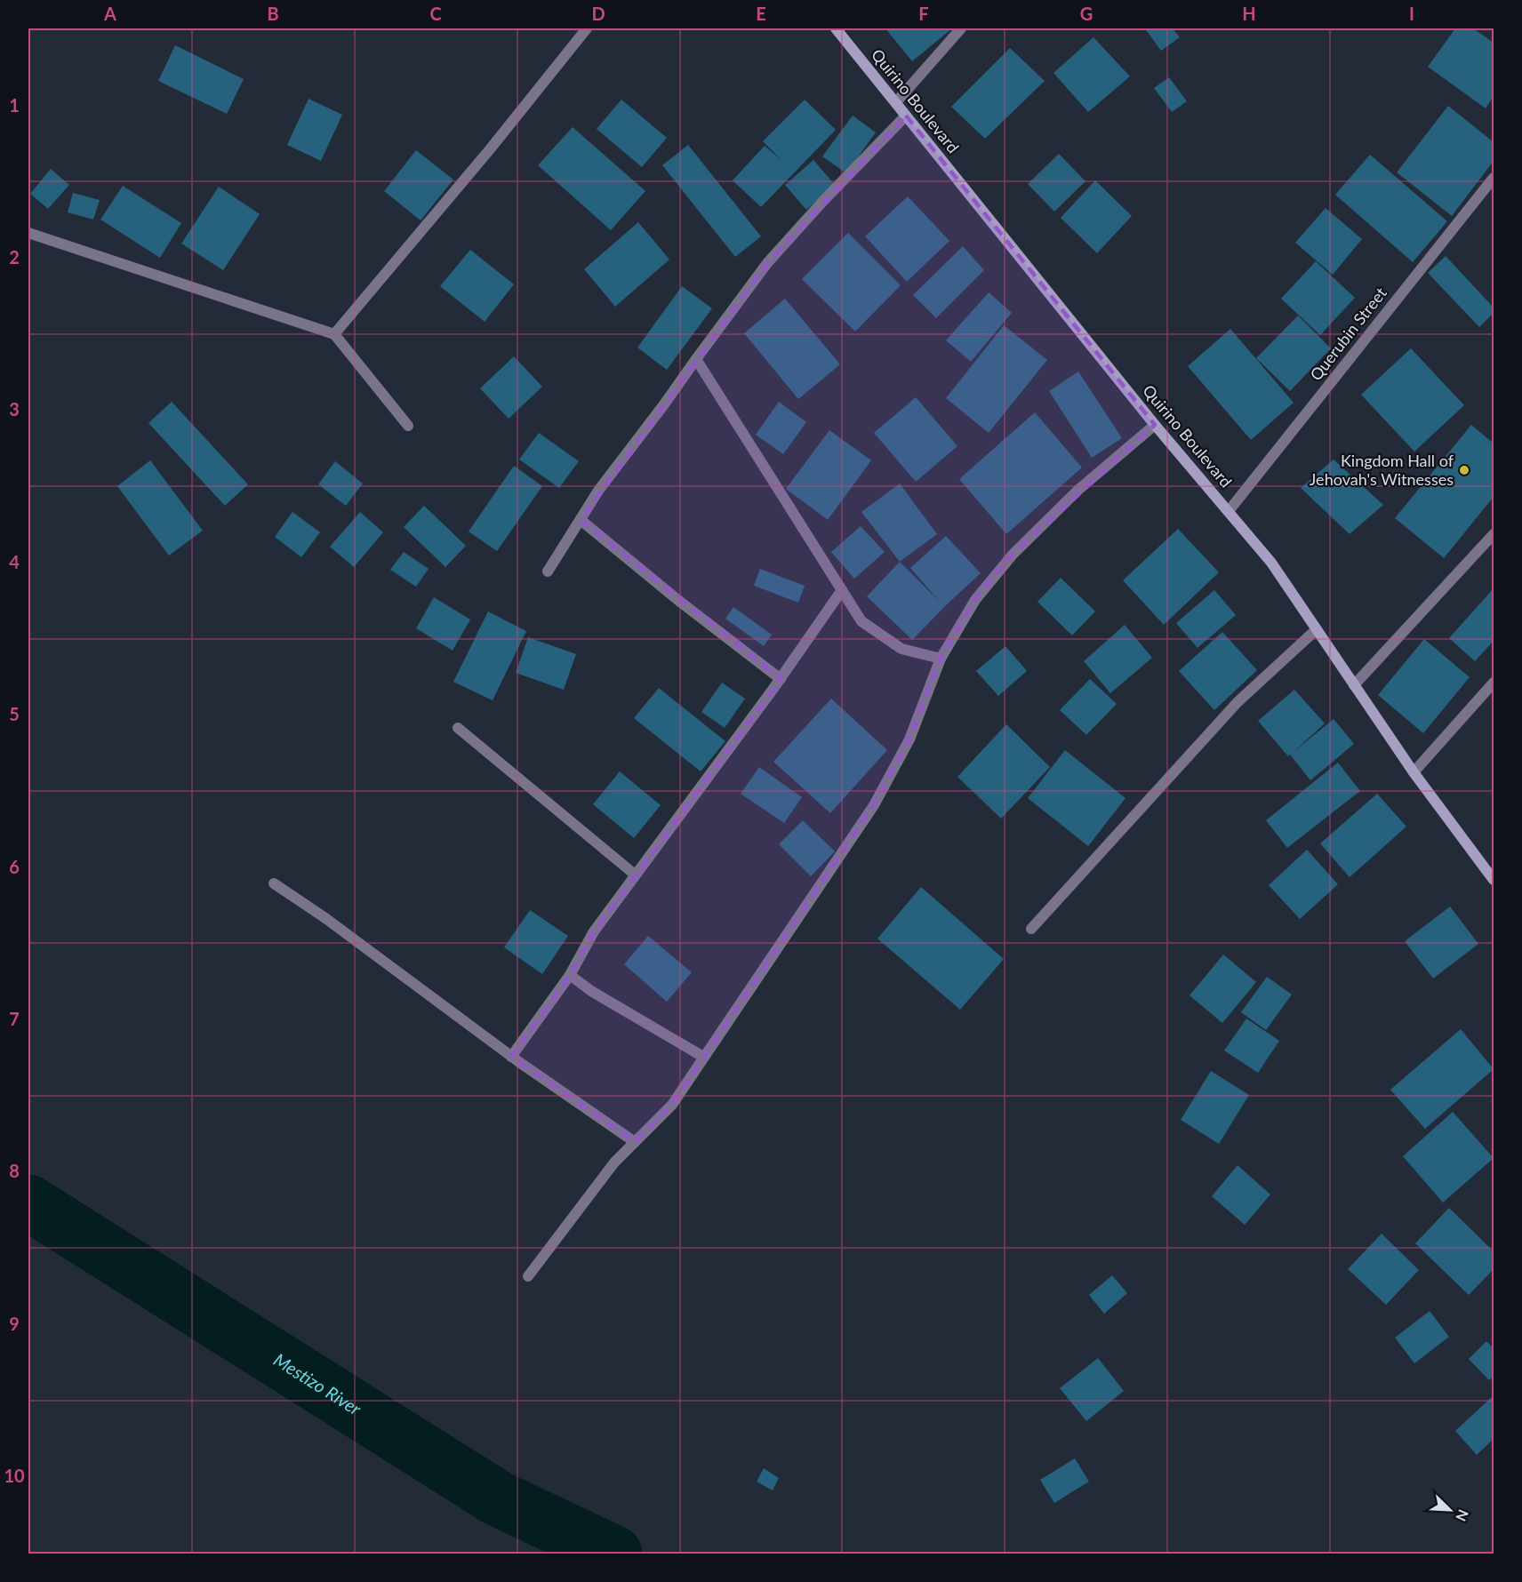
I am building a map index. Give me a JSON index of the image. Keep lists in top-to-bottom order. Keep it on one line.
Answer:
{"streets":{"main road":["Quirino Boulevard"],"street":["Querubin Street"]},"crossings":[["Quirino Boulevard","Querubin Street"]],"water":["Mestizo River"],"places":["Kingdom Hall of Jehovah's Witnesses"],"north":"bottom right","grid":{"columns":["A","B","C","D","E","F","G","H","I"],"rows":["1","2","3","4","5","6","7","8","9","10"]}}
